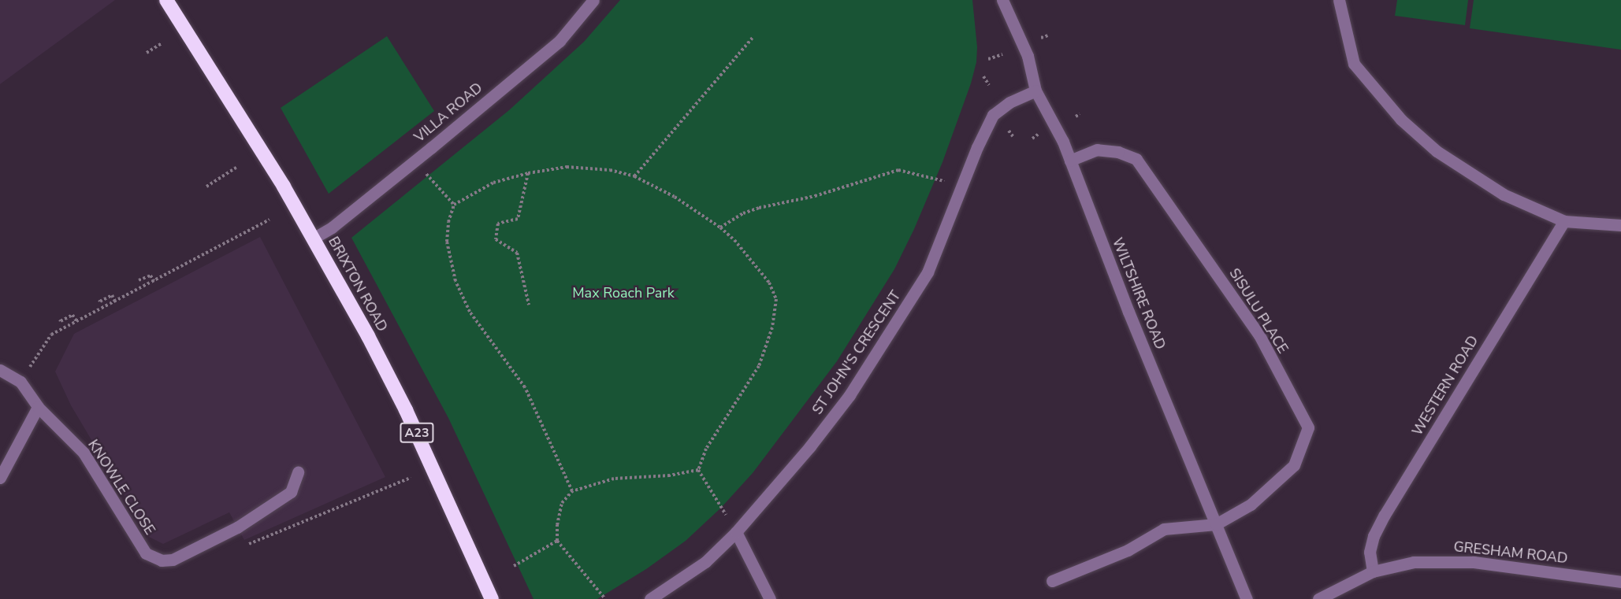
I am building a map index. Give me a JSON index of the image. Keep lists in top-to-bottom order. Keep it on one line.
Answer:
{"streets":{"highway":["BRIXTON ROAD","A23"],"street":["VILLA ROAD","WILTSHIRE ROAD","SISULU PLACE","ST JOHN'S CRESCENT","WESTERN ROAD","KNOWLE CLOSE","GRESHAM ROAD"]},"crossings":[["VILLA ROAD","BRIXTON ROAD"],["WILTSHIRE ROAD","SISULU PLACE"],["WILTSHIRE ROAD","ST JOHN'S CRESCENT"],["WESTERN ROAD","GRESHAM ROAD"]],"parks":["Max Roach Park"]}
